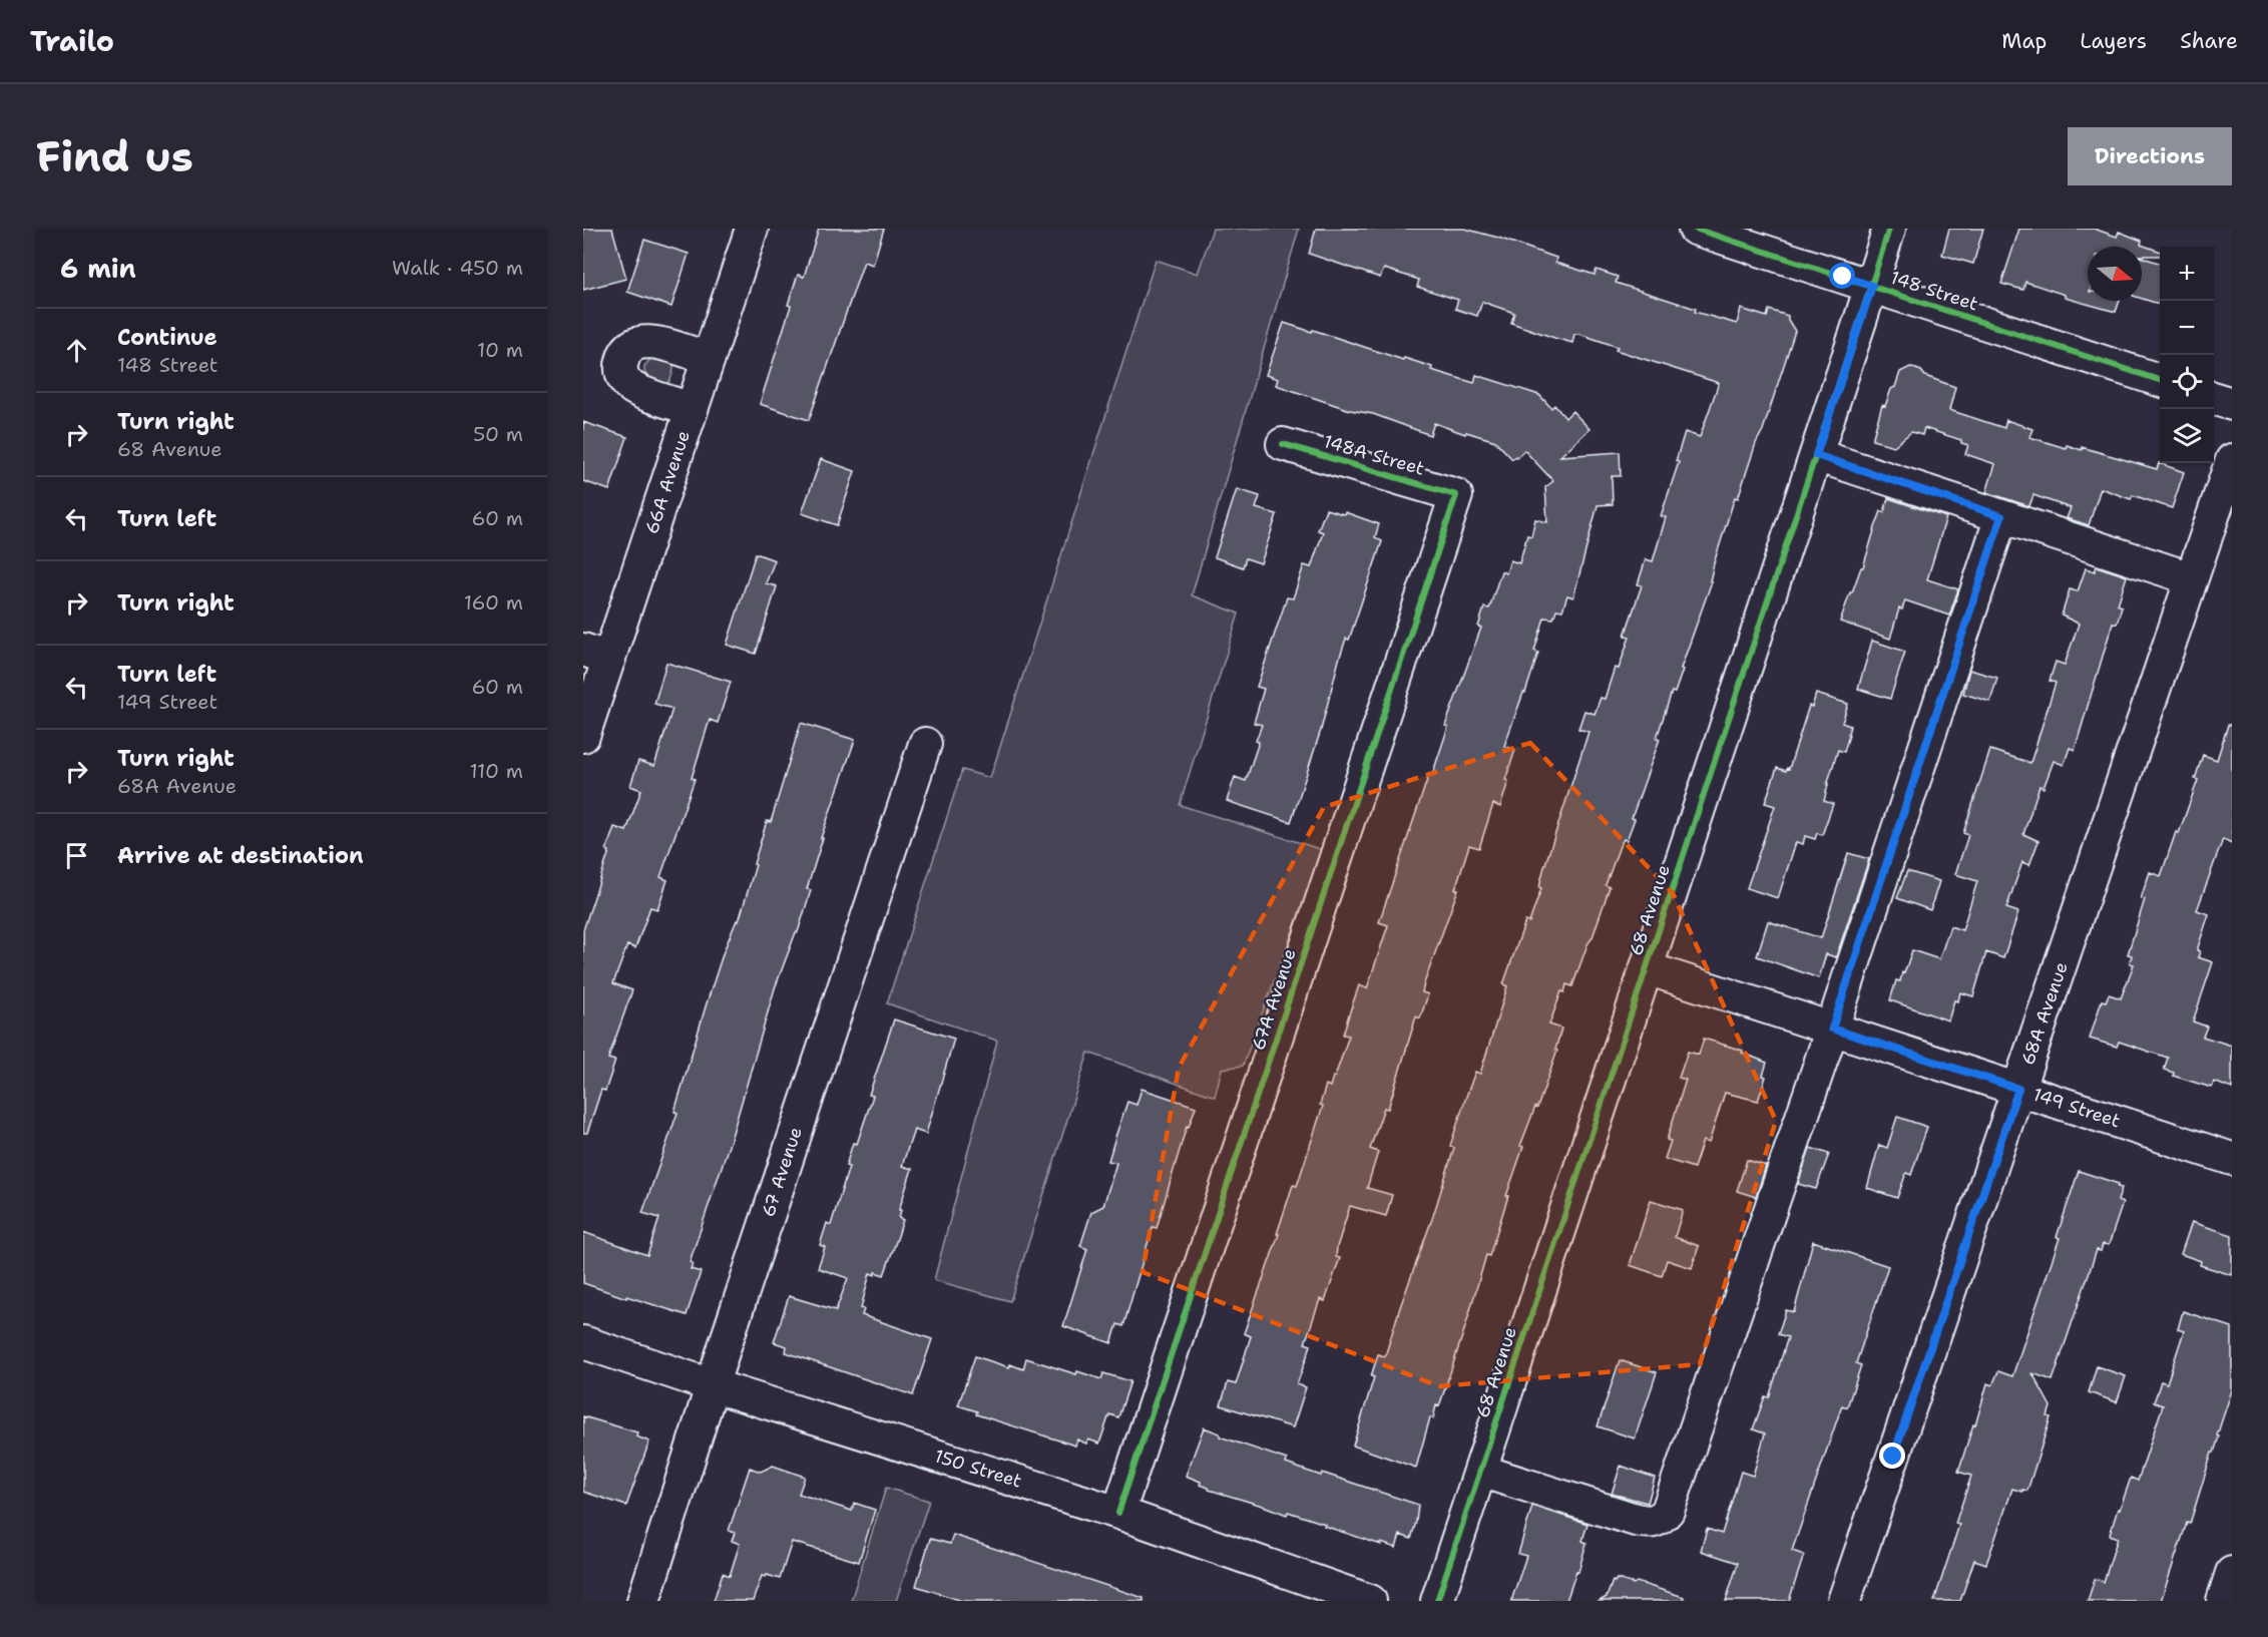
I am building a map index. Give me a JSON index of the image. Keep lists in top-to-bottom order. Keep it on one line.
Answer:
{"streets":{"street":["148 Street","148A Street","66A Avenue","68 Avenue","67A Avenue","68A Avenue","149 Street","67 Avenue","150 Street"]},"crossings":[["148 Street","68 Avenue"],["148A Street","67A Avenue"],["68 Avenue","149 Street"],["67A Avenue","150 Street"],["68A Avenue","149 Street"],["67 Avenue","150 Street"]],"north":"right","page":{"header":"Trailo","nav":["Map","Layers","Share"],"buttons":"Directions","title":"Find us","heading":["6 min","Walk · 450 m"],"map_buttons":["+","−"],"list":[["Continue","148 Street","10 m"],["Turn right","68 Avenue","50 m"],["Turn left","60 m"],["Turn right","160 m"],["Turn left","149 Street","60 m"],["Turn right","68A Avenue","110 m"],"Arrive at destination"]}}
